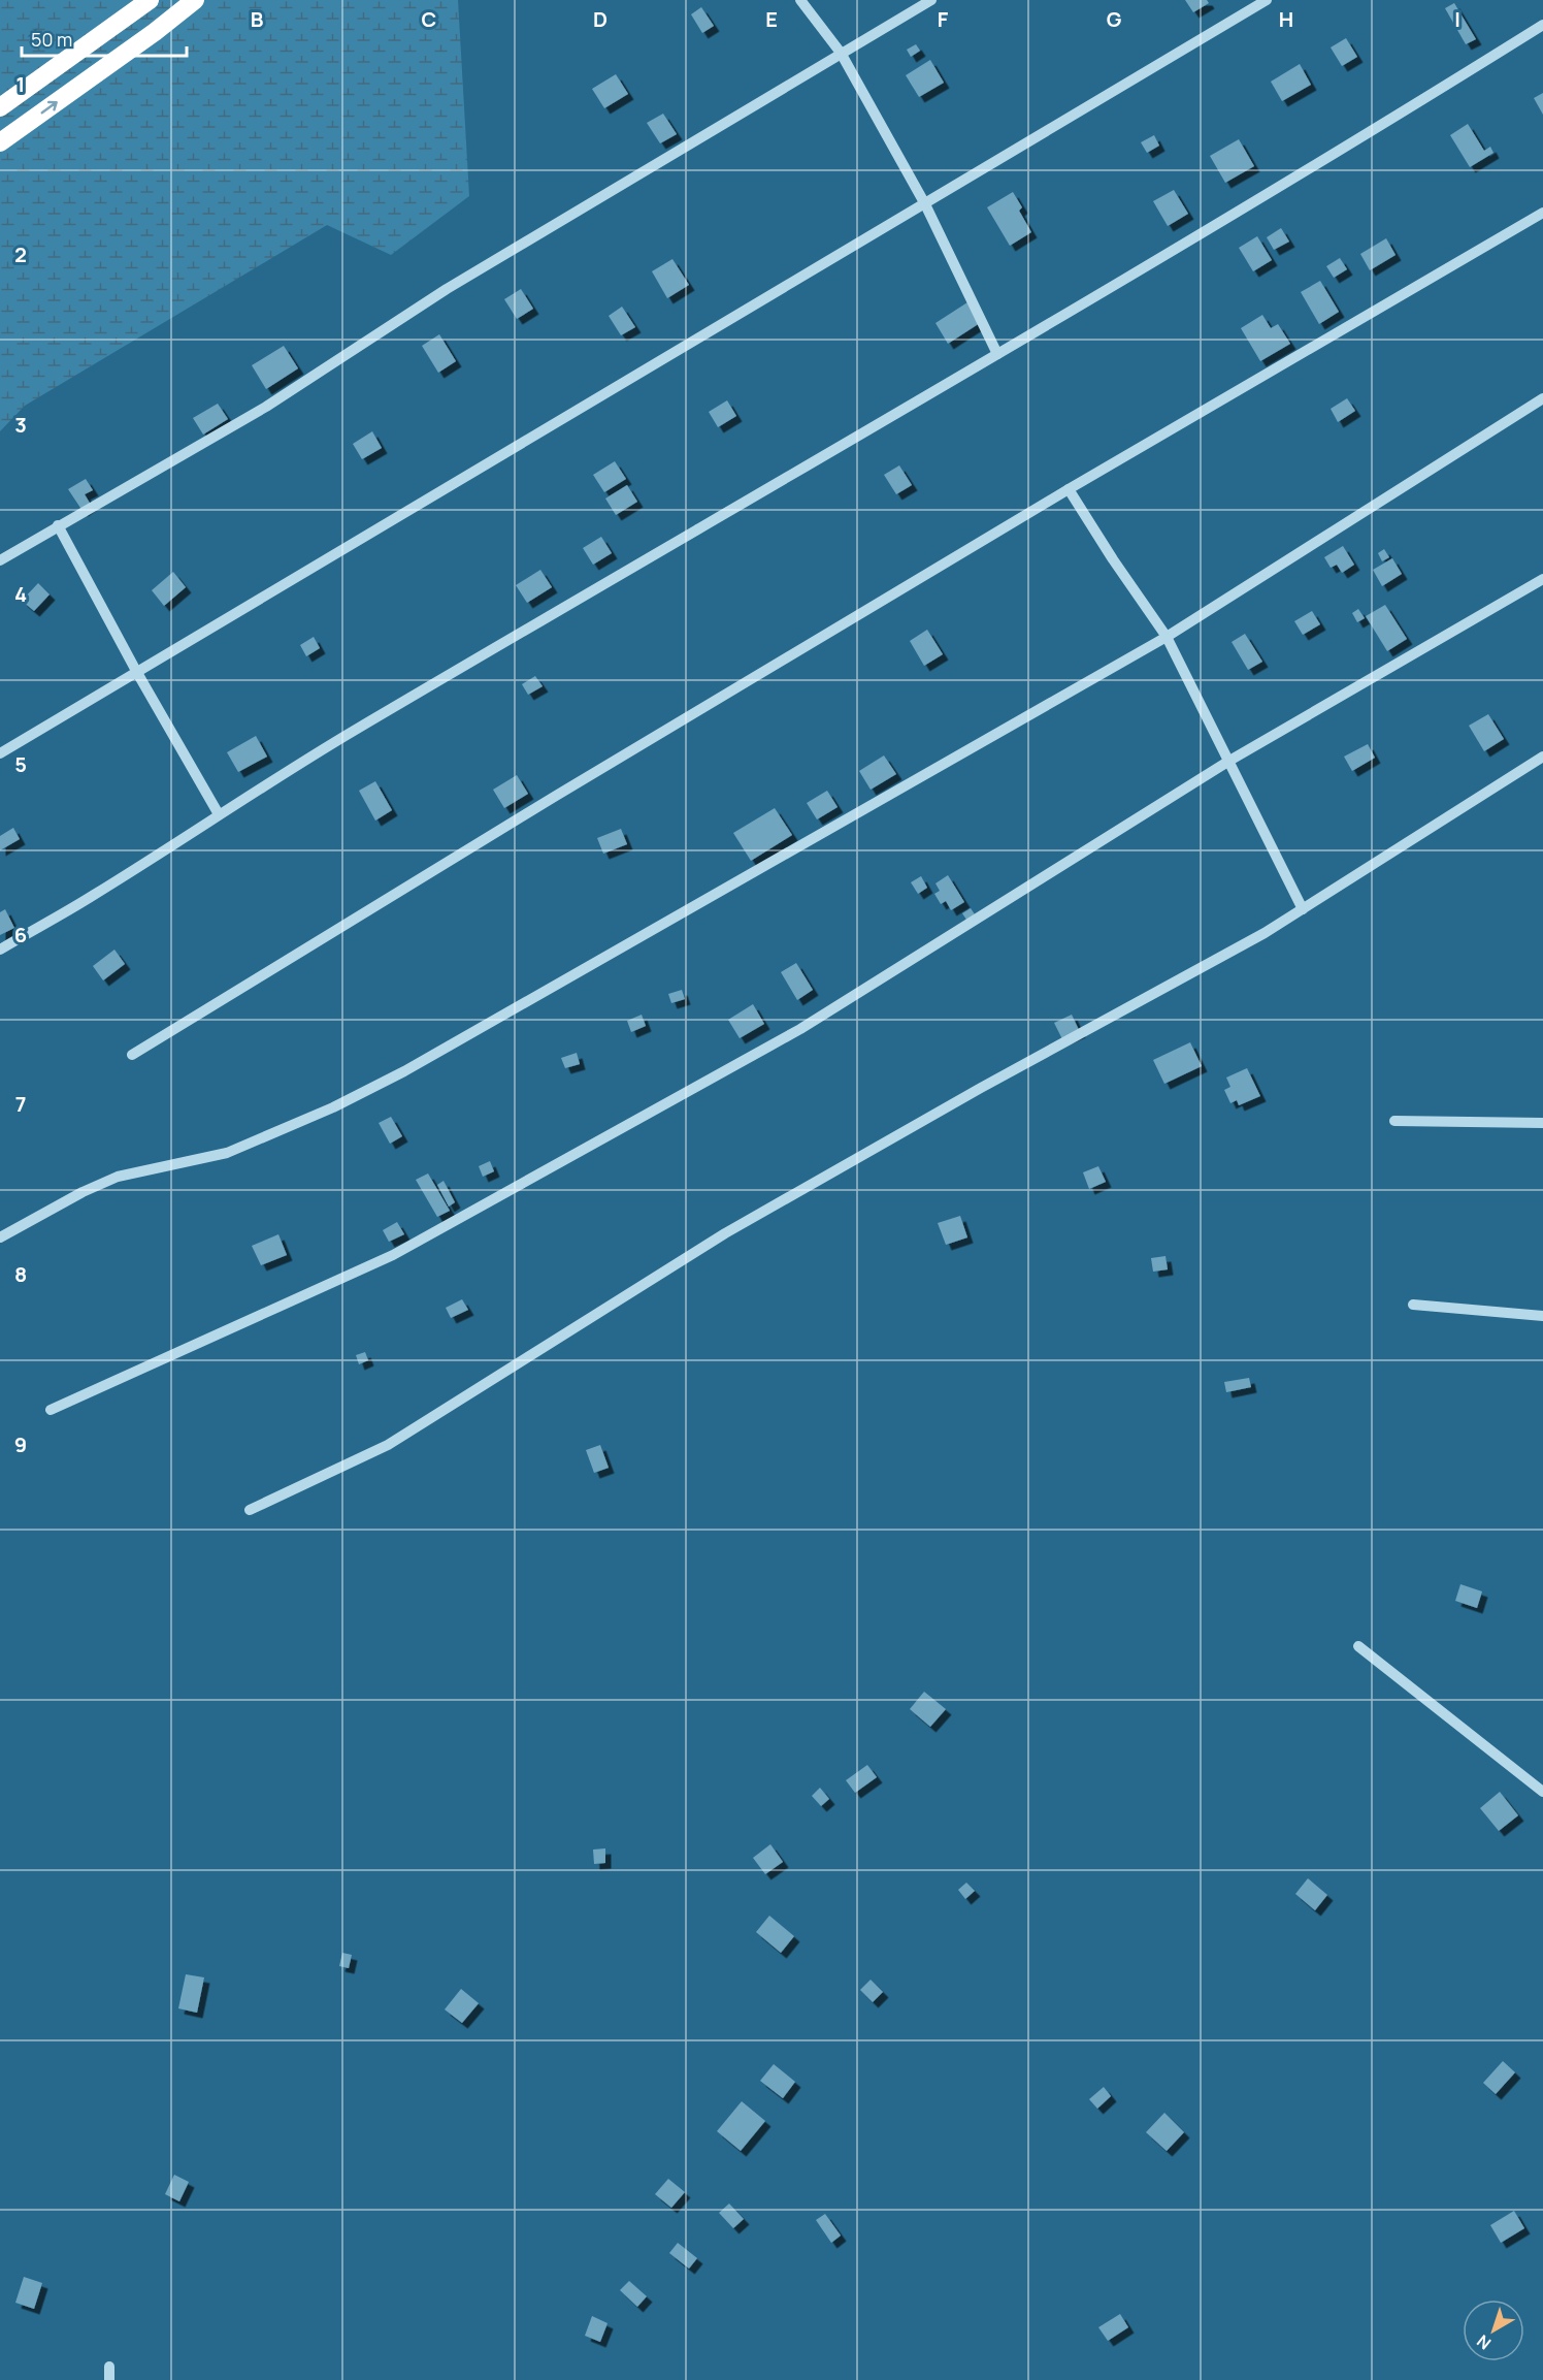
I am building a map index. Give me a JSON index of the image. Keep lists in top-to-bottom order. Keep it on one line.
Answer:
{"scale_bar":"50 m","north":"bottom left","grid":{"columns":["B","C","D","E","F","G","H","I"],"rows":["1","2","3","4","5","6","7","8","9"]}}
